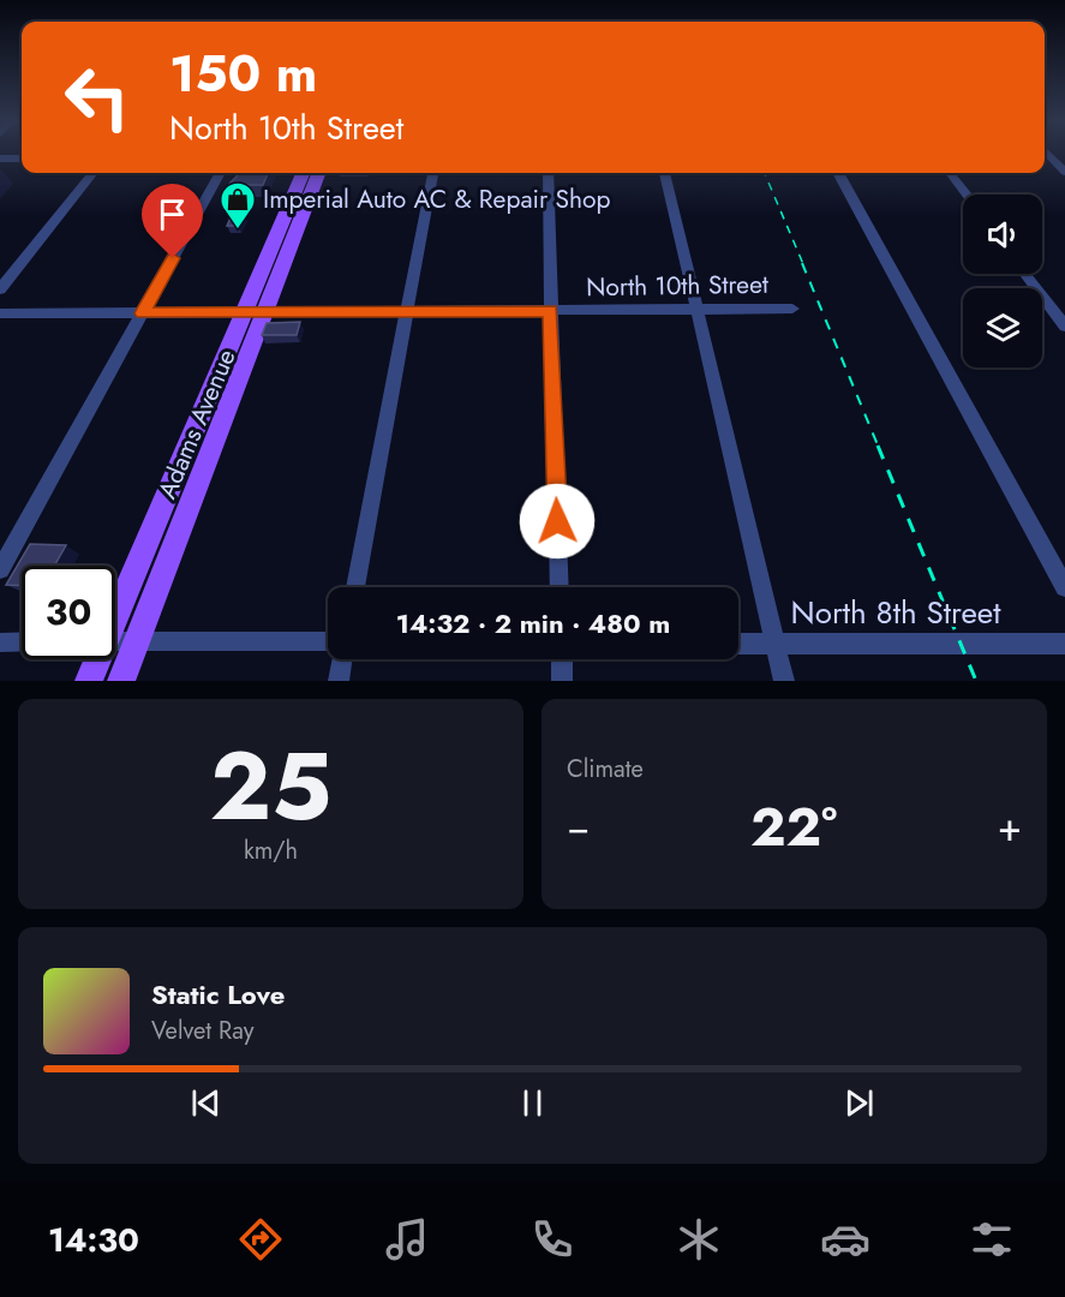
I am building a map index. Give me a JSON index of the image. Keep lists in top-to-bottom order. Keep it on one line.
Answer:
{"streets":{"main road":["Adams Avenue"],"street":["North 10th Street","North 8th Street"]},"crossings":[["North 10th Street","Adams Avenue"]],"places":{"shop":["Imperial Auto AC & Repair Shop"]},"page":{"turn":["150 m","North 10th Street"],"limit":"30","trip":"14:32 · 2 min · 480 m","tile":[["25","km/h"],"Climate"],"heat":["−","22°","+"],"song":["Static Love","Velvet Ray"],"tabs":"14:30"}}
